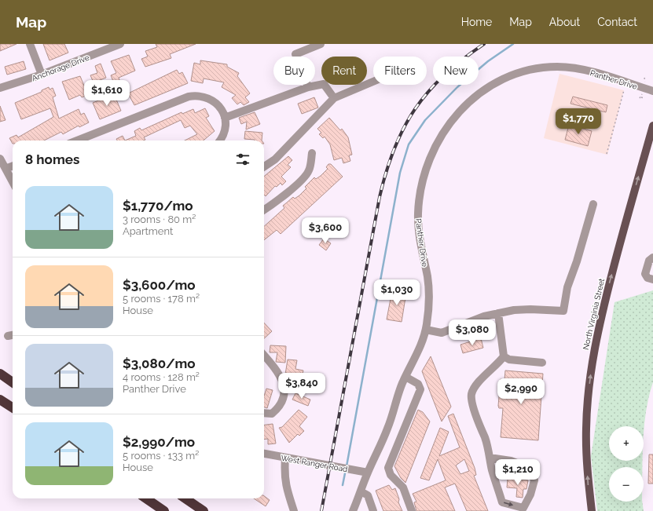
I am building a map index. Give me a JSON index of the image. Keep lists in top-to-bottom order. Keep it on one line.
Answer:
{"streets":{"main road":["North Virginia Street"],"street":["Anchorage Drive","Panther Drive","West Ranger Road"]},"crossings":[["Panther Drive","West Ranger Road"]],"one_way":["North Virginia Street"],"page":{"header":"Map","nav":["Home","Map","About","Contact"],"chip":["Buy","Rent","Filters","New"],"price":["$1,610","$1,770","$3,600","$1,030","$3,080","$3,840","$2,990","$1,210"],"heading":"8 homes","list":[{"name":"$1,770/mo","note":"3 rooms · 80 m² · Apartment"},{"name":"$3,600/mo","note":"5 rooms · 178 m² · House"},{"name":"$3,080/mo","note":"4 rooms · 128 m² · Panther Drive"},{"name":"$2,990/mo","note":"5 rooms · 133 m² · House"}],"map_buttons":["+","−"]}}
